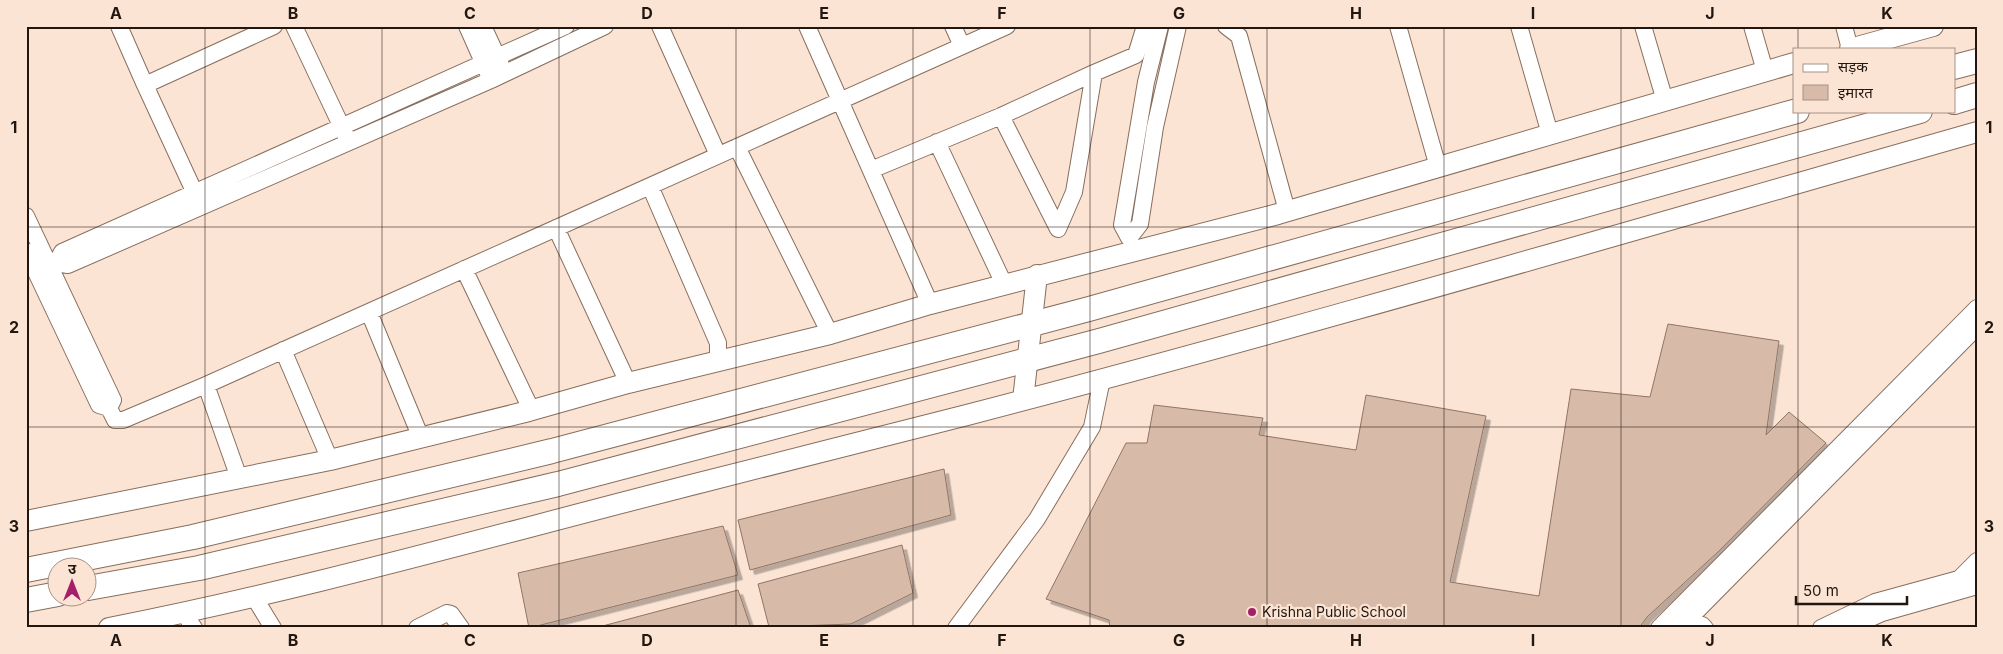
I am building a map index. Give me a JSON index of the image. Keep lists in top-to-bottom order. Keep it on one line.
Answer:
{"places":["Krishna Public School"],"legend":["सड़क","इमारत"],"scale_bar":"50 m","north":"top","grid":{"columns":["A","B","C","D","E","F","G","H","I","J","K"],"rows":["1","2","3"]}}
